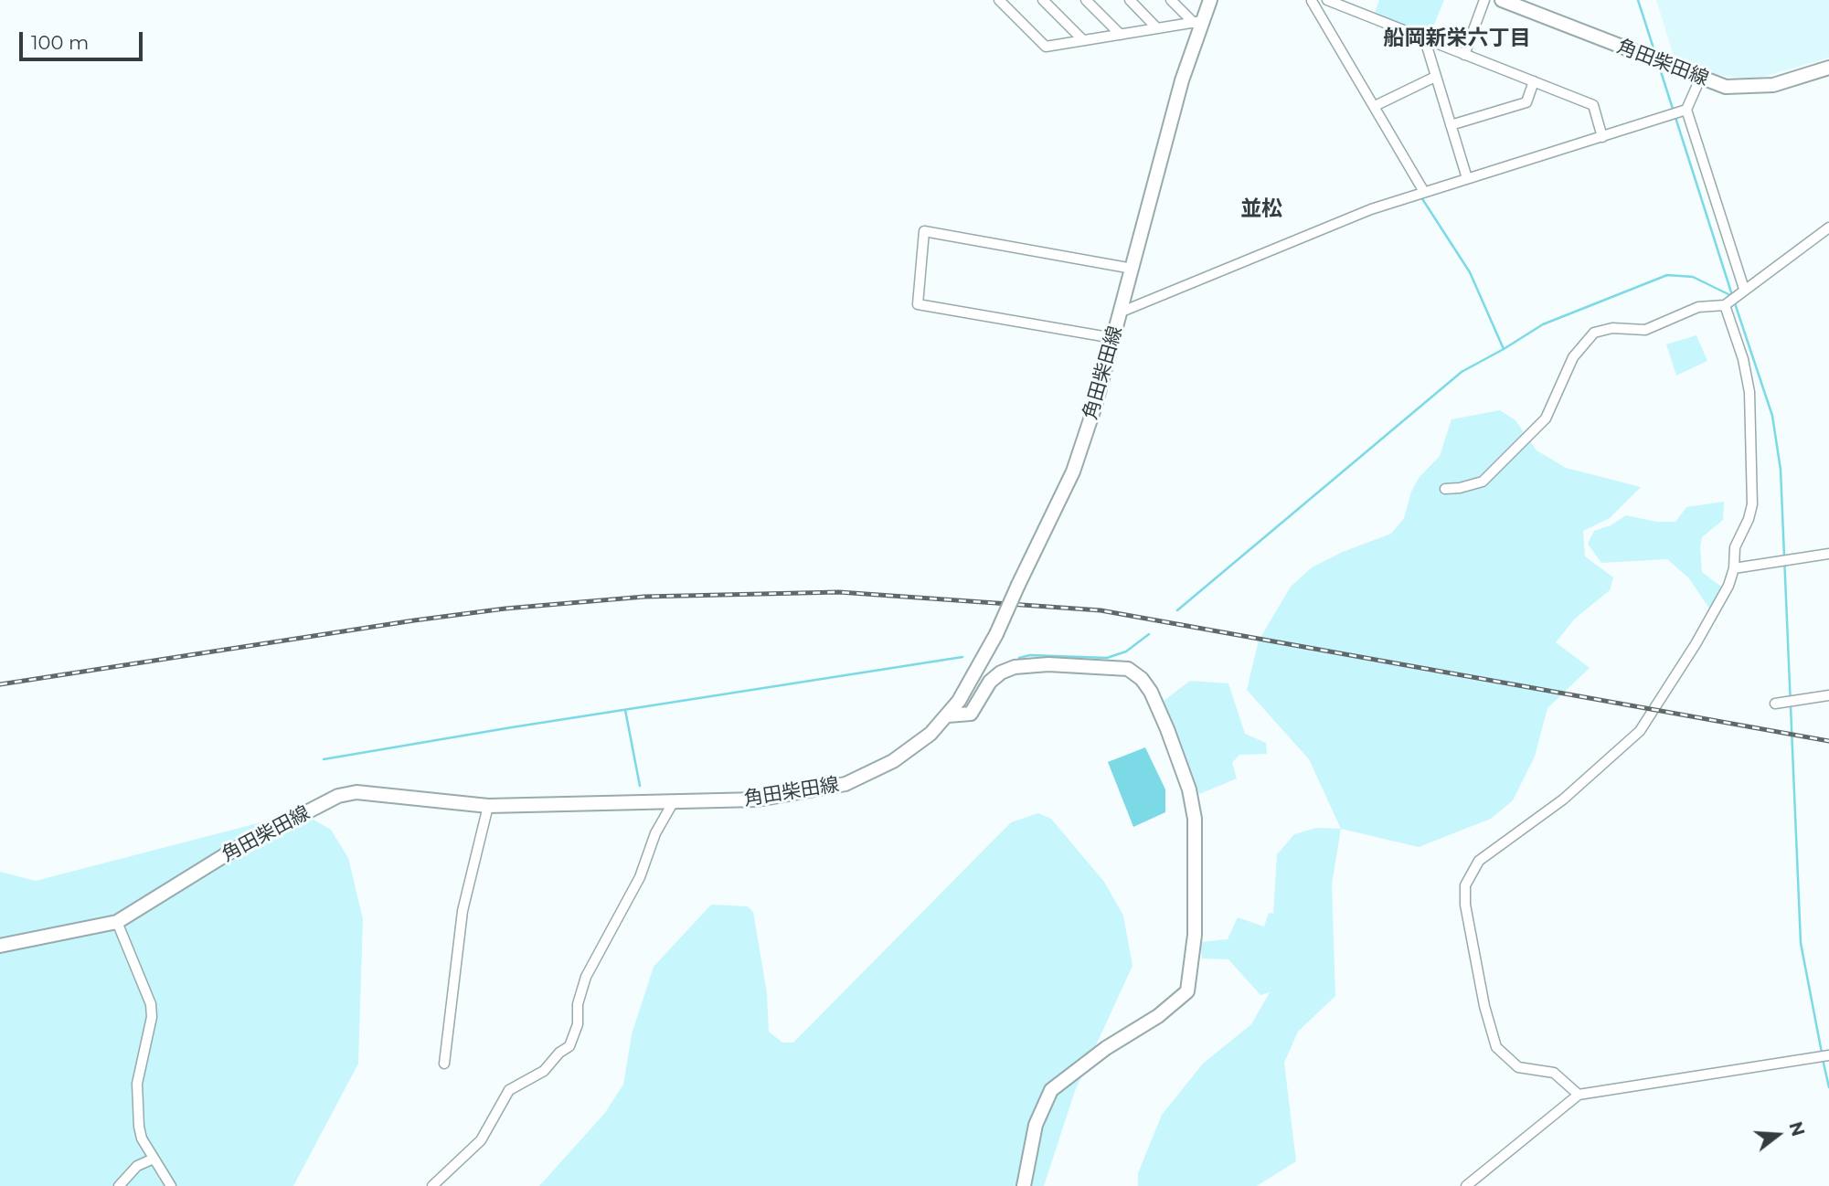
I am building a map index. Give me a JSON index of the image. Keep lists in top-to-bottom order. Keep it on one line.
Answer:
{"streets":{"main road":["角田柴田線"]},"districts":["船岡新栄六丁目","並松"],"scale_bar":"100 m","north":"right"}
